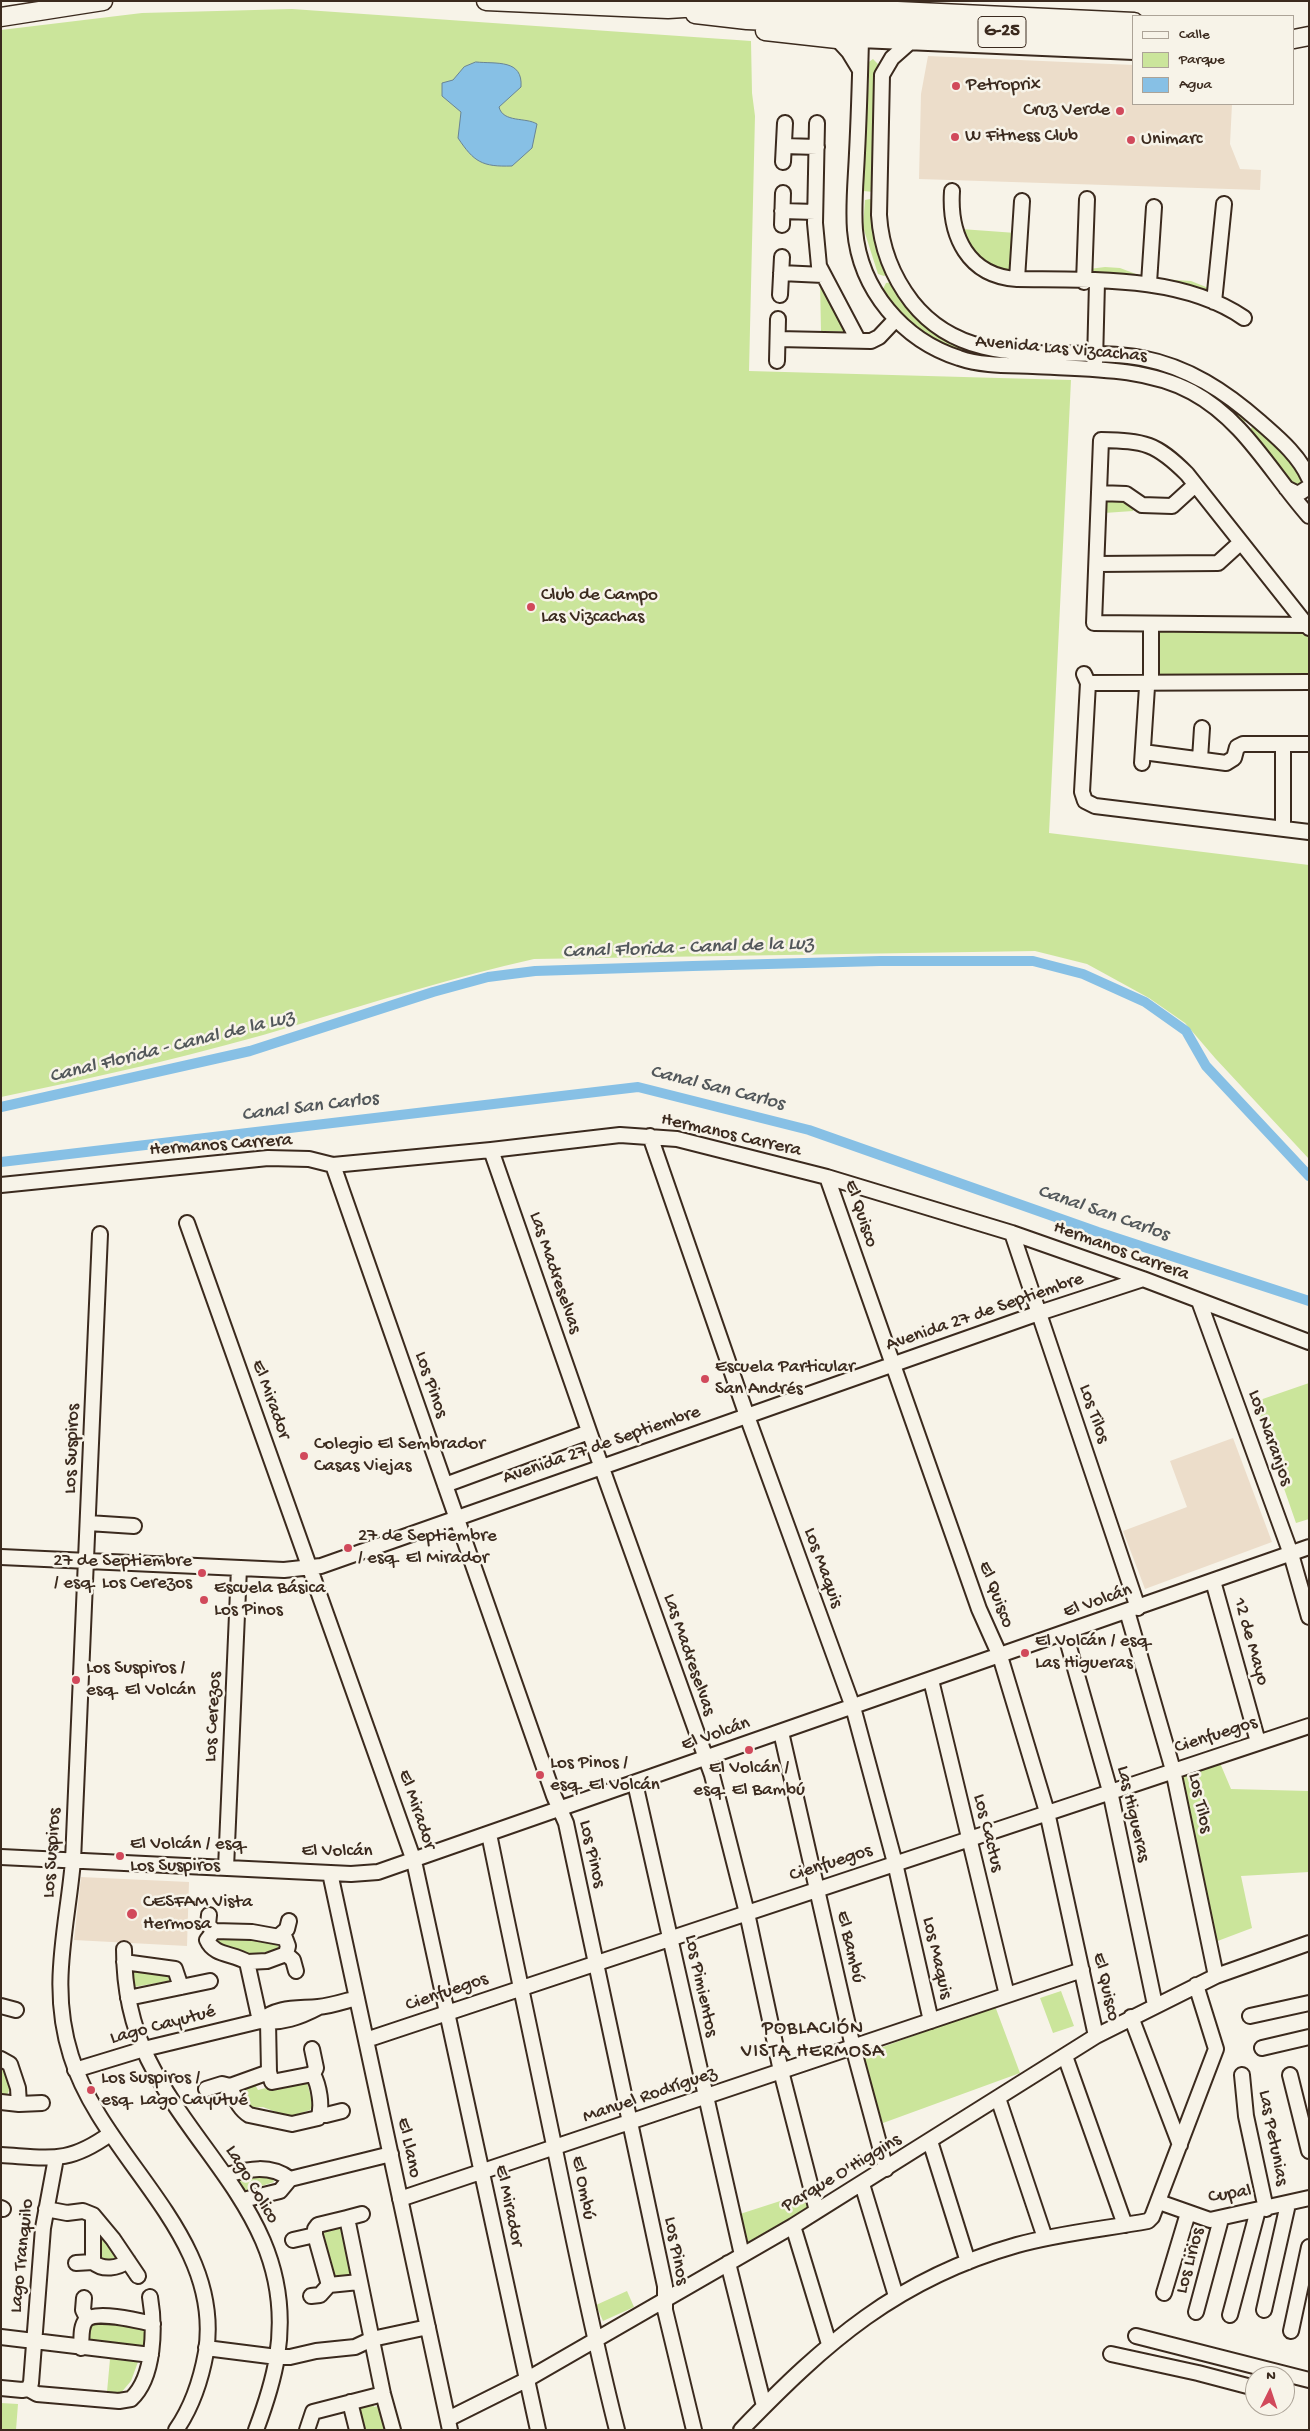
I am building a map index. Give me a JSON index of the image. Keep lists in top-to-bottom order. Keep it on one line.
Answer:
{"streets":{"main road":["G-25"],"street":["Avenida Las Vizcachas","Hermanos Carrera","El Quisco","Las Madreselvas","Avenida 27 de Septiembre","Los Pinos","El Mirador","Los Tilos","Los Naranjos","Los Suspiros","Los Maquis","El Volcán","12 de Mayo","Los Cerezos","Cienfuegos","Las Higueras","Los Cactus","El Bambú","Los Pimientos","Lago Cayutué","Manuel Rodríguez","Las Petunias","El Llano","Parque O'Higgins","Lago Colico","El Ombú","Cupal","Lago Tranquilo","Los Lirios"]},"crossings":[["G-25","Avenida Las Vizcachas"],["Hermanos Carrera","El Quisco"],["Hermanos Carrera","Las Madreselvas"],["Hermanos Carrera","Avenida 27 de Septiembre"],["Hermanos Carrera","Los Pinos"],["Hermanos Carrera","Los Tilos"],["Hermanos Carrera","Los Naranjos"],["Hermanos Carrera","Los Maquis"],["El Quisco","Avenida 27 de Septiembre"],["El Quisco","El Volcán"],["El Quisco","Cienfuegos"],["El Quisco","Manuel Rodríguez"],["El Quisco","Parque O'Higgins"],["Las Madreselvas","Avenida 27 de Septiembre"],["Las Madreselvas","El Volcán"],["Las Madreselvas","Cienfuegos"],["Las Madreselvas","Manuel Rodríguez"],["Las Madreselvas","Parque O'Higgins"],["Avenida 27 de Septiembre","Los Pinos"],["Avenida 27 de Septiembre","El Mirador"],["Avenida 27 de Septiembre","Los Tilos"],["Avenida 27 de Septiembre","Los Suspiros"],["Avenida 27 de Septiembre","Los Maquis"],["Avenida 27 de Septiembre","Los Cerezos"],["Los Pinos","El Volcán"],["Los Pinos","Cienfuegos"],["Los Pinos","Manuel Rodríguez"],["Los Pinos","Parque O'Higgins"],["El Mirador","El Volcán"],["El Mirador","Cienfuegos"],["El Mirador","Manuel Rodríguez"],["El Mirador","Parque O'Higgins"],["Los Tilos","El Volcán"],["Los Tilos","Cienfuegos"],["Los Tilos","Parque O'Higgins"],["Los Naranjos","El Volcán"],["Los Suspiros","El Volcán"],["Los Suspiros","Lago Cayutué"],["Los Maquis","El Volcán"],["Los Maquis","Cienfuegos"],["Los Maquis","Manuel Rodríguez"],["El Volcán","12 de Mayo"],["El Volcán","Los Cerezos"],["El Volcán","Las Higueras"],["El Volcán","Los Cactus"],["El Volcán","El Bambú"],["El Volcán","Los Pimientos"],["El Volcán","El Llano"],["El Volcán","El Ombú"],["12 de Mayo","Cienfuegos"],["Cienfuegos","Las Higueras"],["Cienfuegos","Los Cactus"],["Cienfuegos","El Bambú"],["Cienfuegos","Los Pimientos"],["Cienfuegos","El Llano"],["Cienfuegos","El Ombú"],["Las Higueras","Parque O'Higgins"],["Los Cactus","Manuel Rodríguez"],["El Bambú","Manuel Rodríguez"],["El Bambú","Parque O'Higgins"],["Los Pimientos","Manuel Rodríguez"],["Los Pimientos","Parque O'Higgins"],["Lago Cayutué","El Llano"],["Lago Cayutué","Lago Colico"],["Manuel Rodríguez","El Llano"],["Manuel Rodríguez","El Ombú"],["Las Petunias","Cupal"],["El Llano","Parque O'Higgins"],["Parque O'Higgins","El Ombú"],["Cupal","Los Lirios"]],"districts":["POBLACIÓN VISTA HERMOSA"],"water":["Canal Florida - Canal de la Luz","Canal San Carlos"],"places":["Petroprix","Cruz Verde","W Fitness Club","Unimarc","Club de Campo Las Vizcachas","Escuela Particular San Andrés","Colegio El Sembrador Casas Viejas","27 de Septiembre / esq. El Mirador","27 de Septiembre / esq. Los Cerezos","Escuela Básica Los Pinos","El Volcán / esq. Las Higueras","Los Suspiros / esq. El Volcán","El Volcán / esq. El Bambú","Los Pinos / esq. El Volcán","El Volcán / esq. Los Suspiros","CESFAM Vista Hermosa","Los Suspiros / esq. Lago Cayutué"],"legend":["Calle","Parque","Agua"],"north":"top"}
